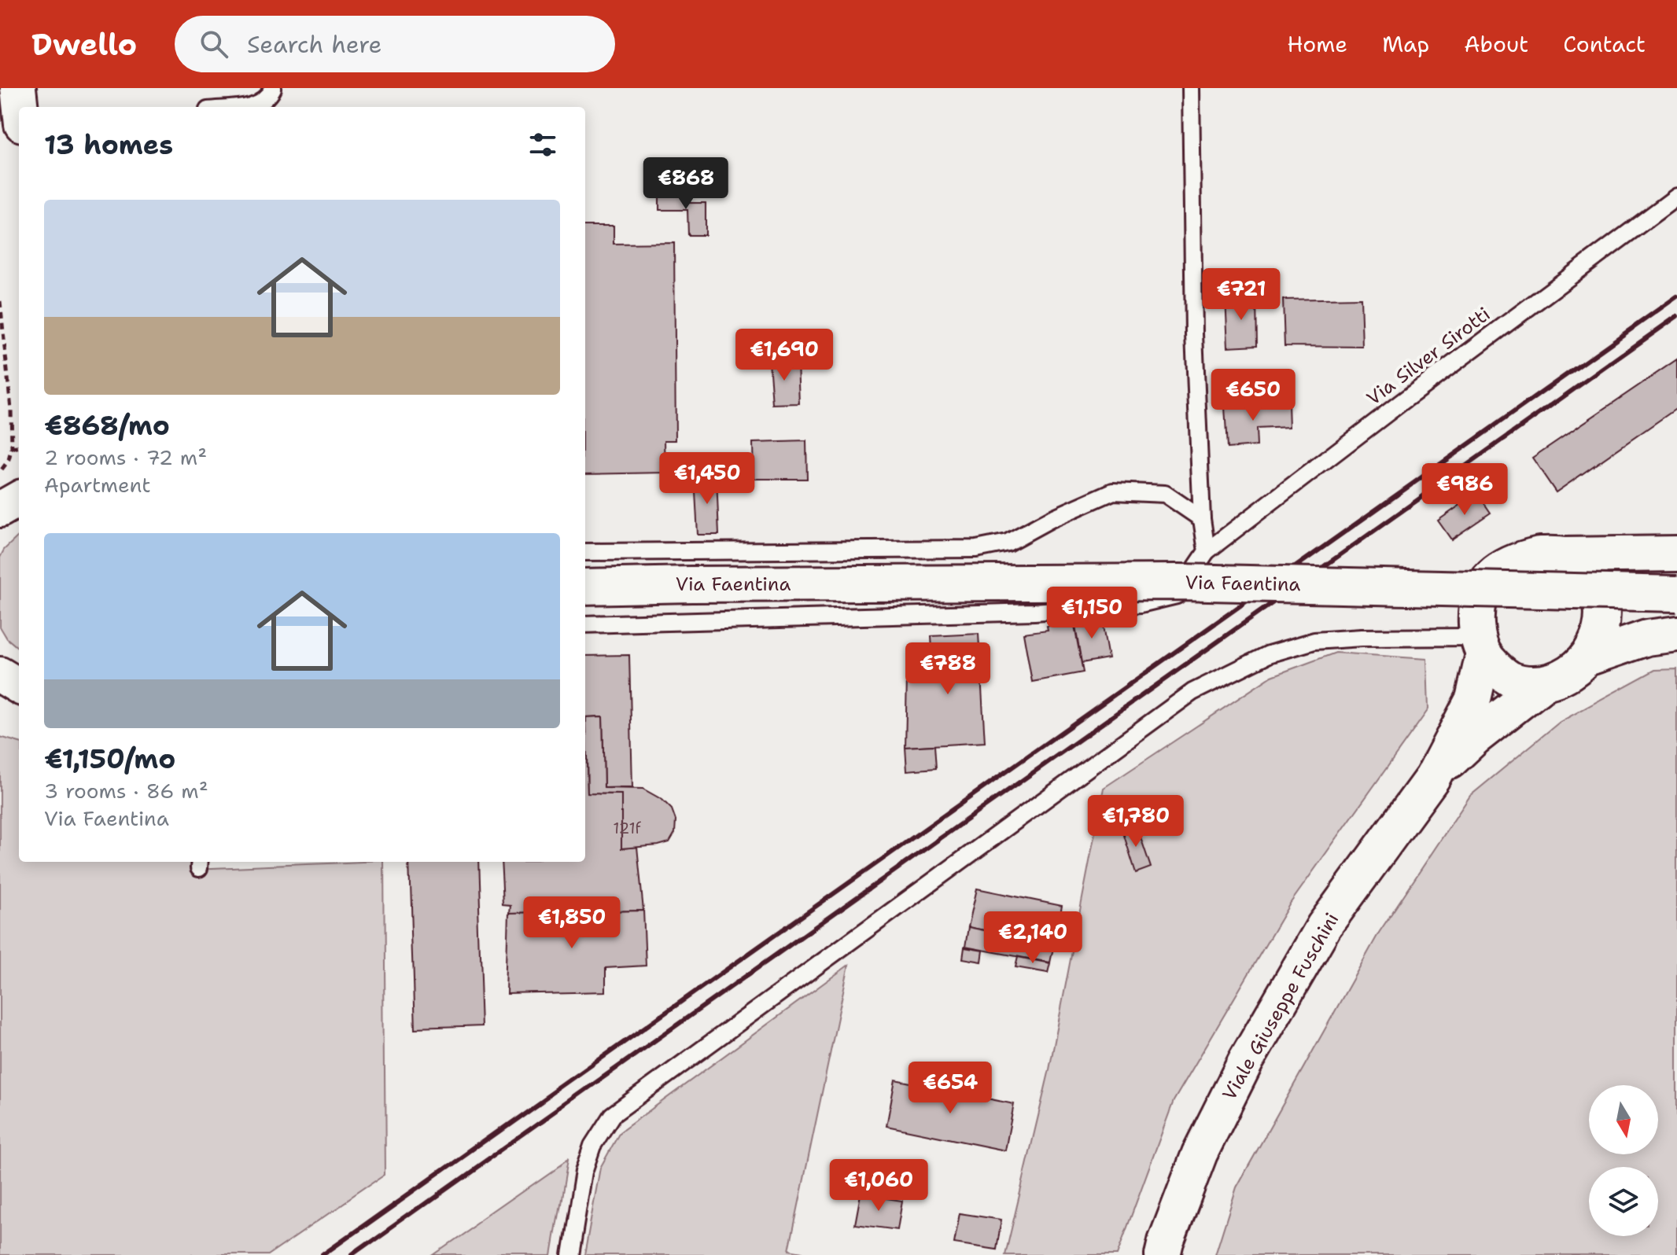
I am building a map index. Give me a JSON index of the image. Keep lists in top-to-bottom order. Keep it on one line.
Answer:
{"streets":{"main road":["Via Faentina","Viale Giuseppe Fuschini"],"lane":["Via Silver Sirotti"]},"house_numbers":["121f"],"north":"bottom","page":{"header":"Dwello","search":"Search here","nav":["Home","Map","About","Contact"],"heading":"13 homes","price":["€868","€721","€1,690","€650","€1,450","€986","€1,150","€788","€1,780","€1,850","€2,140","€654","€1,060"],"list":[{"name":"€868/mo","note":"2 rooms · 72 m² · Apartment"},{"name":"€1,150/mo","note":"3 rooms · 86 m² · Via Faentina"}]}}
